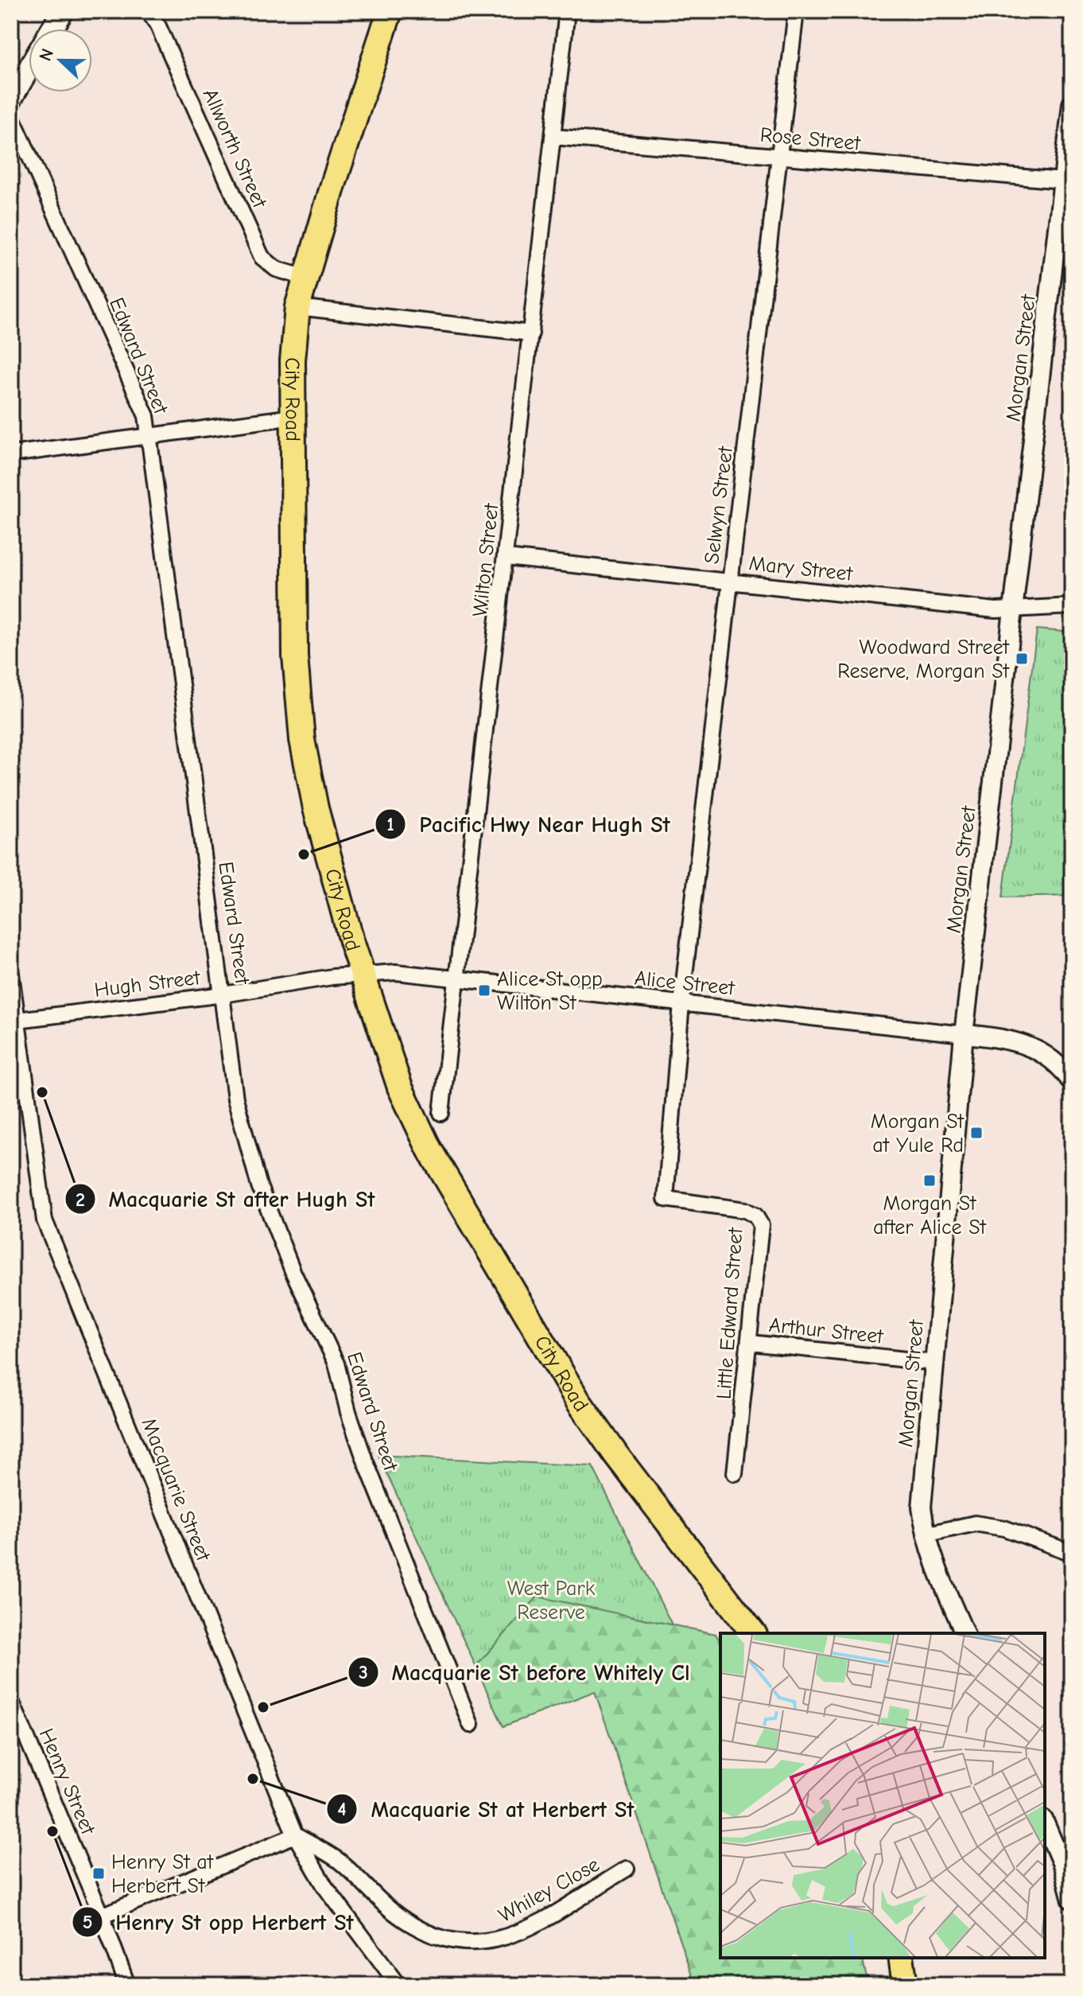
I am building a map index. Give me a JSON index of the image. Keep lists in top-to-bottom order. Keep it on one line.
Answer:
{"streets":{"highway":["City Road"],"street":["Rose Street","Allworth Street","Edward Street","Morgan Street","Selwyn Street","Wilton Street","Mary Street","Alice Street","Hugh Street","Little Edward Street","Arthur Street","Macquarie Street","Henry Street","Whiley Close"]},"crossings":[["Rose Street","Morgan Street"],["Rose Street","Selwyn Street"],["Rose Street","Wilton Street"],["Allworth Street","City Road"],["Edward Street","Hugh Street"],["Morgan Street","Mary Street"],["Morgan Street","Alice Street"],["Morgan Street","Arthur Street"],["City Road","Alice Street"],["City Road","Hugh Street"],["Selwyn Street","Mary Street"],["Selwyn Street","Alice Street"],["Selwyn Street","Little Edward Street"],["Wilton Street","Mary Street"],["Wilton Street","Alice Street"],["Alice Street","Hugh Street"],["Alice Street","Little Edward Street"],["Hugh Street","Macquarie Street"],["Little Edward Street","Arthur Street"],["Macquarie Street","Whiley Close"]],"parks":["West Park Reserve"],"places":{"transit":["Woodward Street Reserve, Morgan St","Alice St opp Wilton St","Morgan St at Yule Rd","Morgan St after Alice St","Henry St at Herbert St"],"other":["Pacific Hwy Near Hugh St","Macquarie St after Hugh St","Macquarie St before Whitely Cl","Macquarie St at Herbert St","Henry St opp Herbert St"]},"north":"left"}
